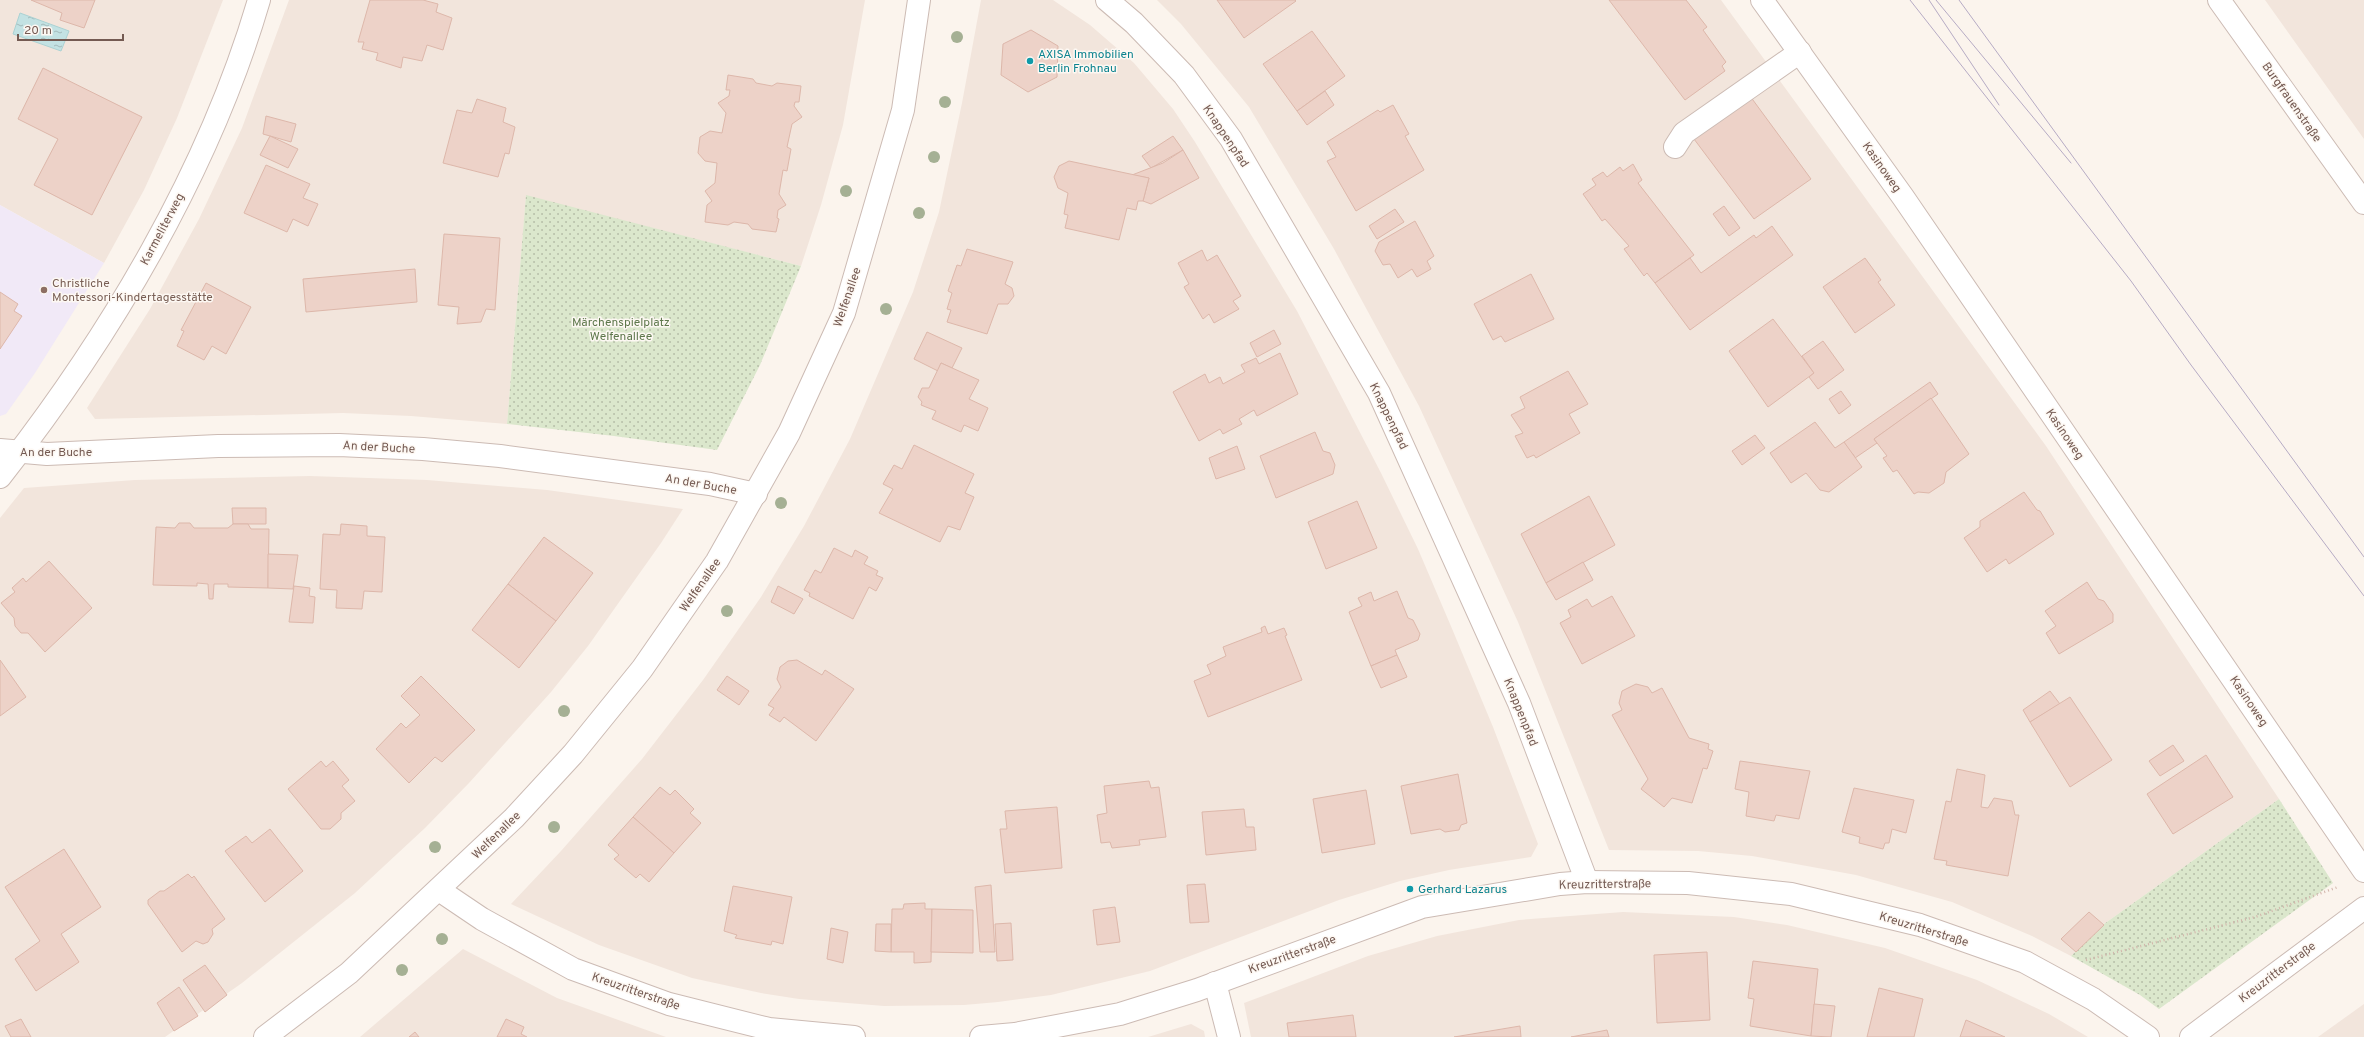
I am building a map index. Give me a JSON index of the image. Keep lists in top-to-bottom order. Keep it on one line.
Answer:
{"streets":{"street":["Burgfrauenstraße","Knappenpfad","Kasinoweg","Karmeliterweg","Welfenallee","An der Buche","Kreuzritterstraße"]},"crossings":[["Knappenpfad","Kreuzritterstraße"],["Karmeliterweg","An der Buche"],["Welfenallee","An der Buche"],["Welfenallee","Kreuzritterstraße"]],"parks":["Märchenspielplatz Welfenallee"],"places":["AXISA Immobilien Berlin Frohnau","Christliche Montessori-Kindertagesstätte","Gerhard Lazarus"],"scale_bar":"20 m"}
